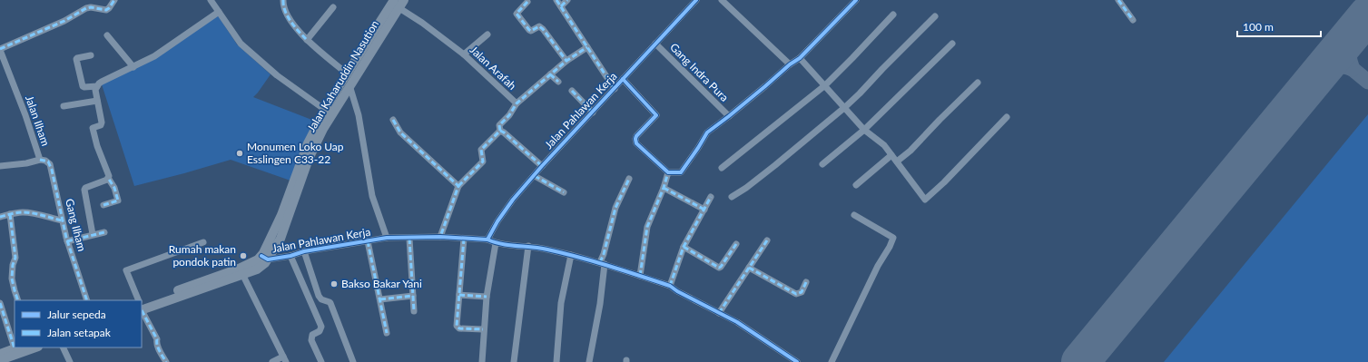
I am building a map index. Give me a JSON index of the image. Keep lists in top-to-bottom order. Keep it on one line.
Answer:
{"streets":{"highway":["Jalan Kaharuddin Nasution"],"street":["Jalan Arafah","Gang Indra Pura","Jalan Pahlawan Kerja","Jalan Ilham","Gang Ilham"]},"crossings":[["Jalan Arafah","Jalan Kaharuddin Nasution"],["Gang Indra Pura","Jalan Pahlawan Kerja"],["Jalan Kaharuddin Nasution","Jalan Pahlawan Kerja"],["Jalan Ilham","Gang Ilham"]],"places":["Monumen Loko Uap Esslingen C33-22","Rumah makan pondok patin","Bakso Bakar Yani"],"legend":["Jalur sepeda","Jalan setapak"],"scale_bar":"100 m"}
